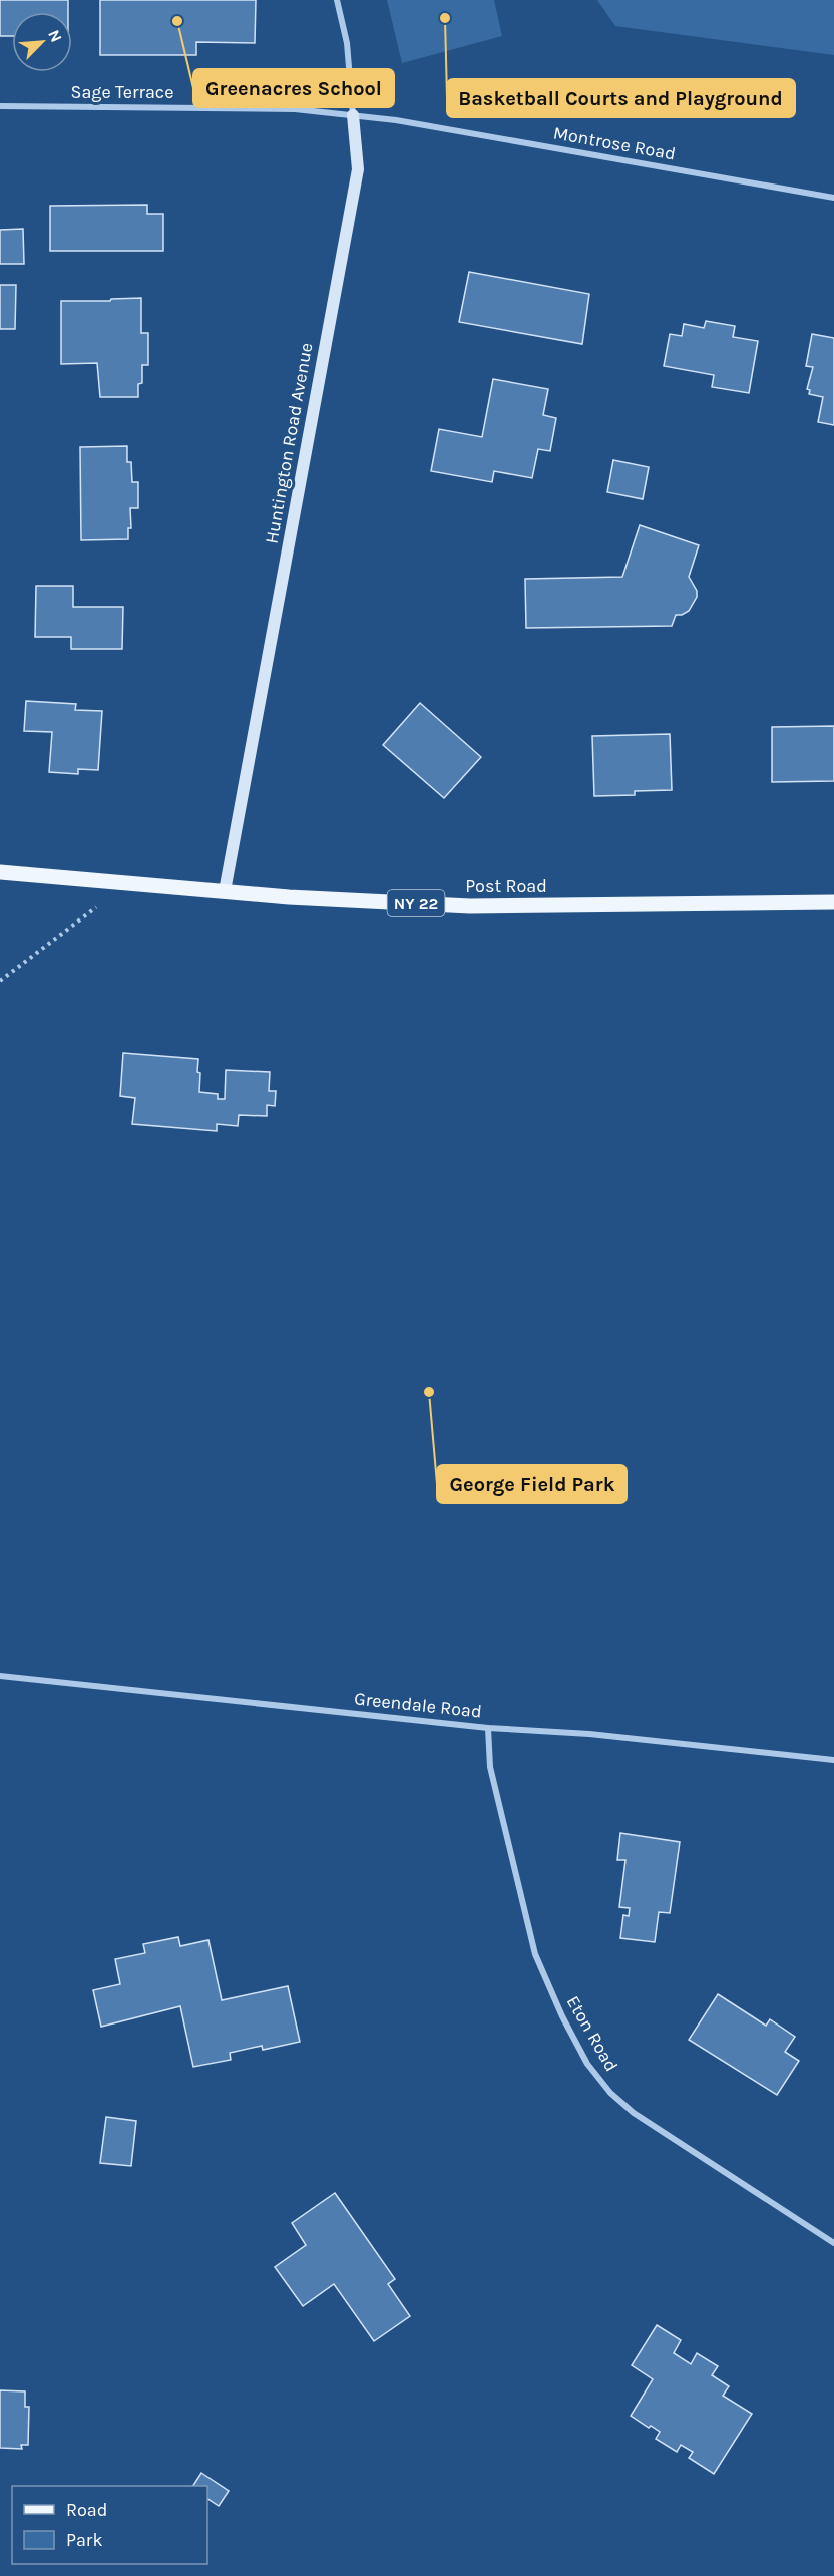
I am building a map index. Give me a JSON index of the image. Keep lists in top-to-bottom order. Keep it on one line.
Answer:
{"streets":{"main road":["Post Road","NY 22"],"street":["Sage Terrace","Montrose Road","Huntington Road Avenue","Greendale Road","Eton Road"]},"crossings":[["Sage Terrace","Montrose Road"],["Sage Terrace","Huntington Road Avenue"],["Montrose Road","Huntington Road Avenue"],["Huntington Road Avenue","Post Road"],["Greendale Road","Eton Road"]],"places":["Basketball Courts and Playground","Greenacres School","George Field Park"],"legend":["Road","Park"],"north":"top right"}
